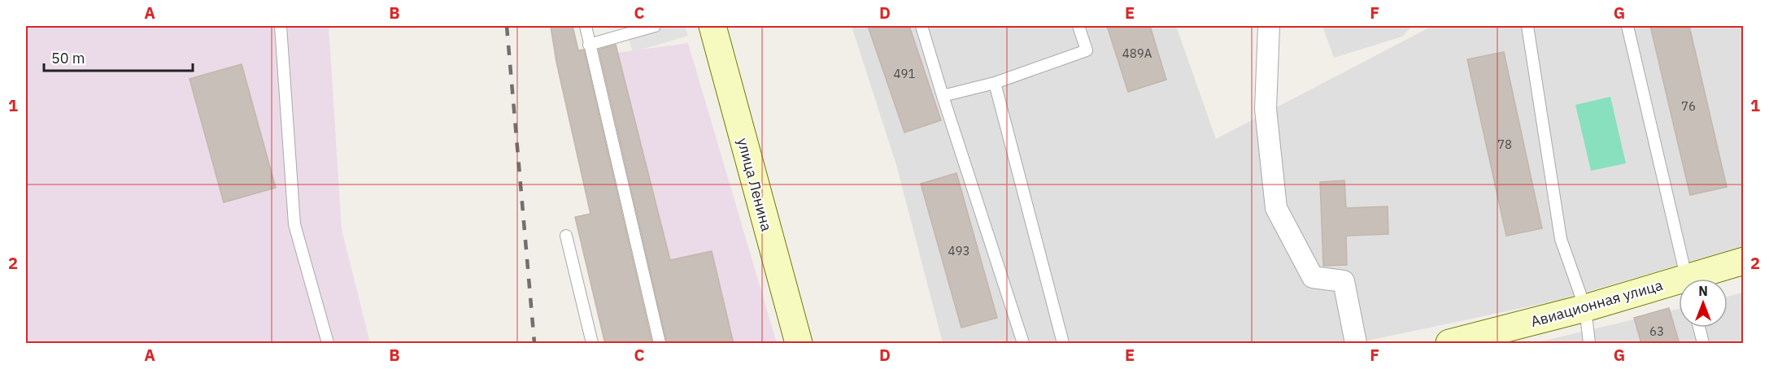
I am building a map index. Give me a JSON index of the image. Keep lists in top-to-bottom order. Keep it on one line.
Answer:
{"streets":{"main road":["улица Ленина","Авиационная улица"]},"house_numbers":["489А","491","76","78","493","63"],"scale_bar":"50 m","north":"top","grid":{"columns":["A","B","C","D","E","F","G"],"rows":["1","2"]}}
